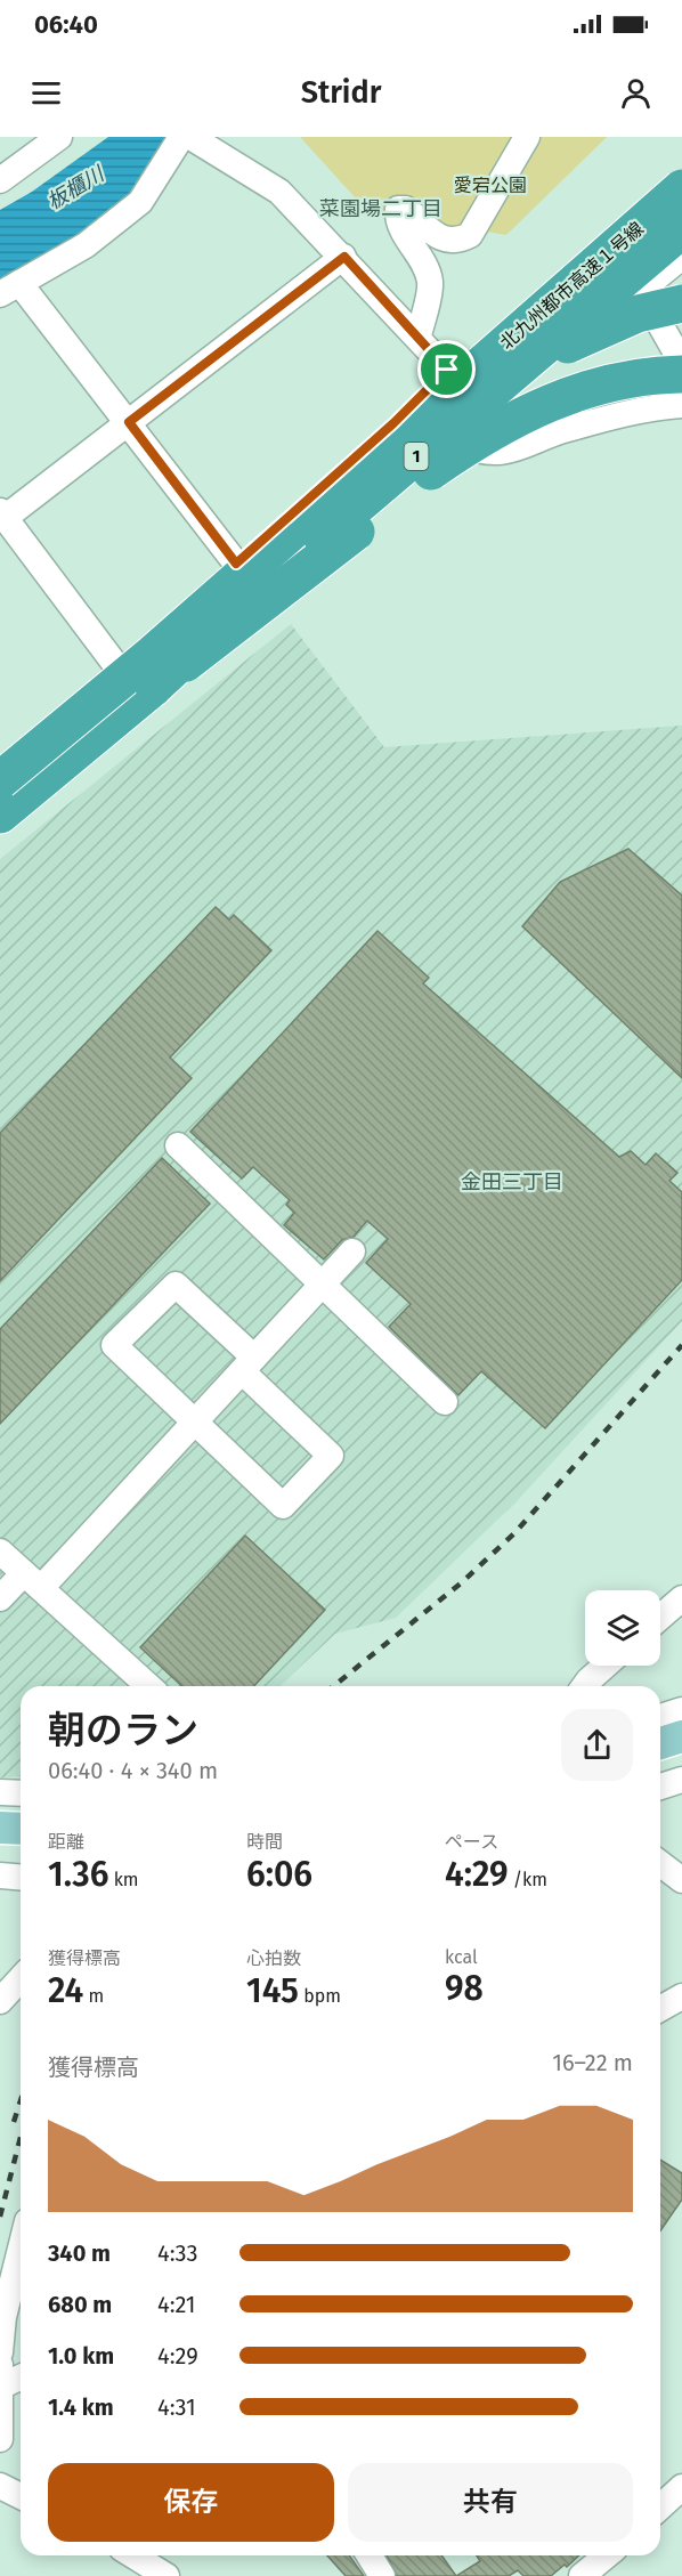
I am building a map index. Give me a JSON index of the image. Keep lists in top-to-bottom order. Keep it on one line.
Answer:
{"streets":{"highway":["北九州都市高速１号線","1"]},"districts":["菜園場二丁目","金田三丁目"],"water":["板櫃川"],"parks":["愛宕公園"],"page":{"status":"06:40","header":"Stridr","heading":["朝のラン","06:40 · 4 × 340 m"],"stats":[["距離","1.36 km"],["時間","6:06"],["ペース","4:29 /km"],["獲得標高","24 m"],["心拍数","145 bpm"],["kcal","98"]],"chart":["獲得標高","16–22 m"],"list":[{"name":"340 m","note":"4:33"},{"name":"680 m","note":"4:21"},{"name":"1.0 km","note":"4:29"},{"name":"1.4 km","note":"4:31"}],"buttons":["保存","共有"]}}
